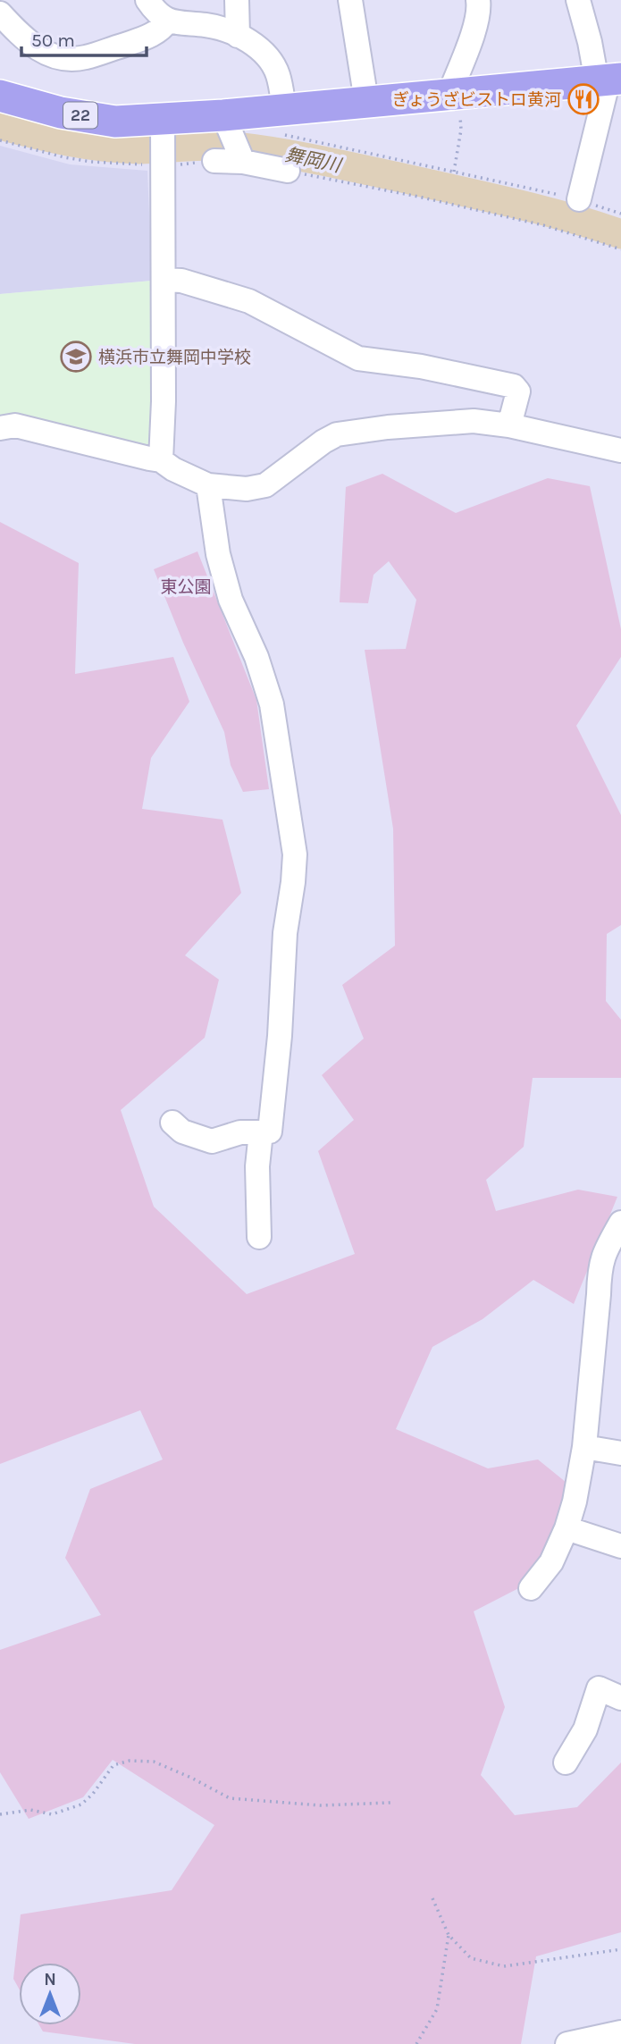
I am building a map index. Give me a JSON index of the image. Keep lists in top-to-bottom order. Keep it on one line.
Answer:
{"streets":{"main road":["22"]},"water":["舞岡川"],"parks":["東公園"],"places":{"restaurant":["ぎょうざビストロ黄河"],"school or university":["横浜市立舞岡中学校"]},"scale_bar":"50 m","north":"top"}
